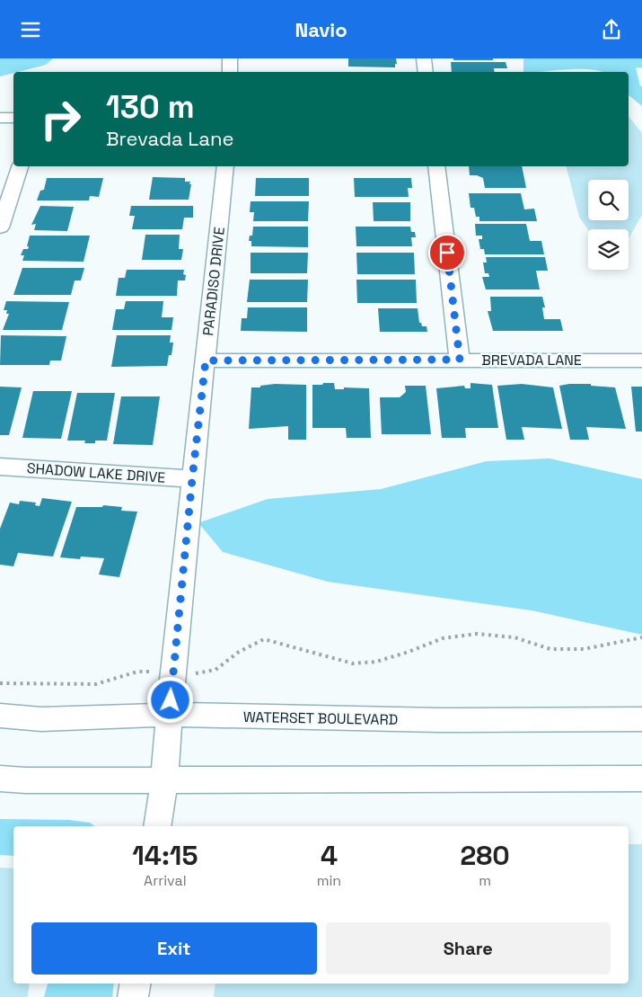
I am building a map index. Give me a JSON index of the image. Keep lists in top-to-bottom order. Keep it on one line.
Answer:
{"streets":{"street":["PARADISO DRIVE","BREVADA LANE","SHADOW LAKE DRIVE","WATERSET BOULEVARD"]},"crossings":[["PARADISO DRIVE","BREVADA LANE"],["PARADISO DRIVE","SHADOW LAKE DRIVE"],["PARADISO DRIVE","WATERSET BOULEVARD"]],"page":{"header":"Navio","turn":["130 m","Brevada Lane"],"eta":["14:15","Arrival","4","min","280","m"],"buttons":["Exit","Share"]}}
